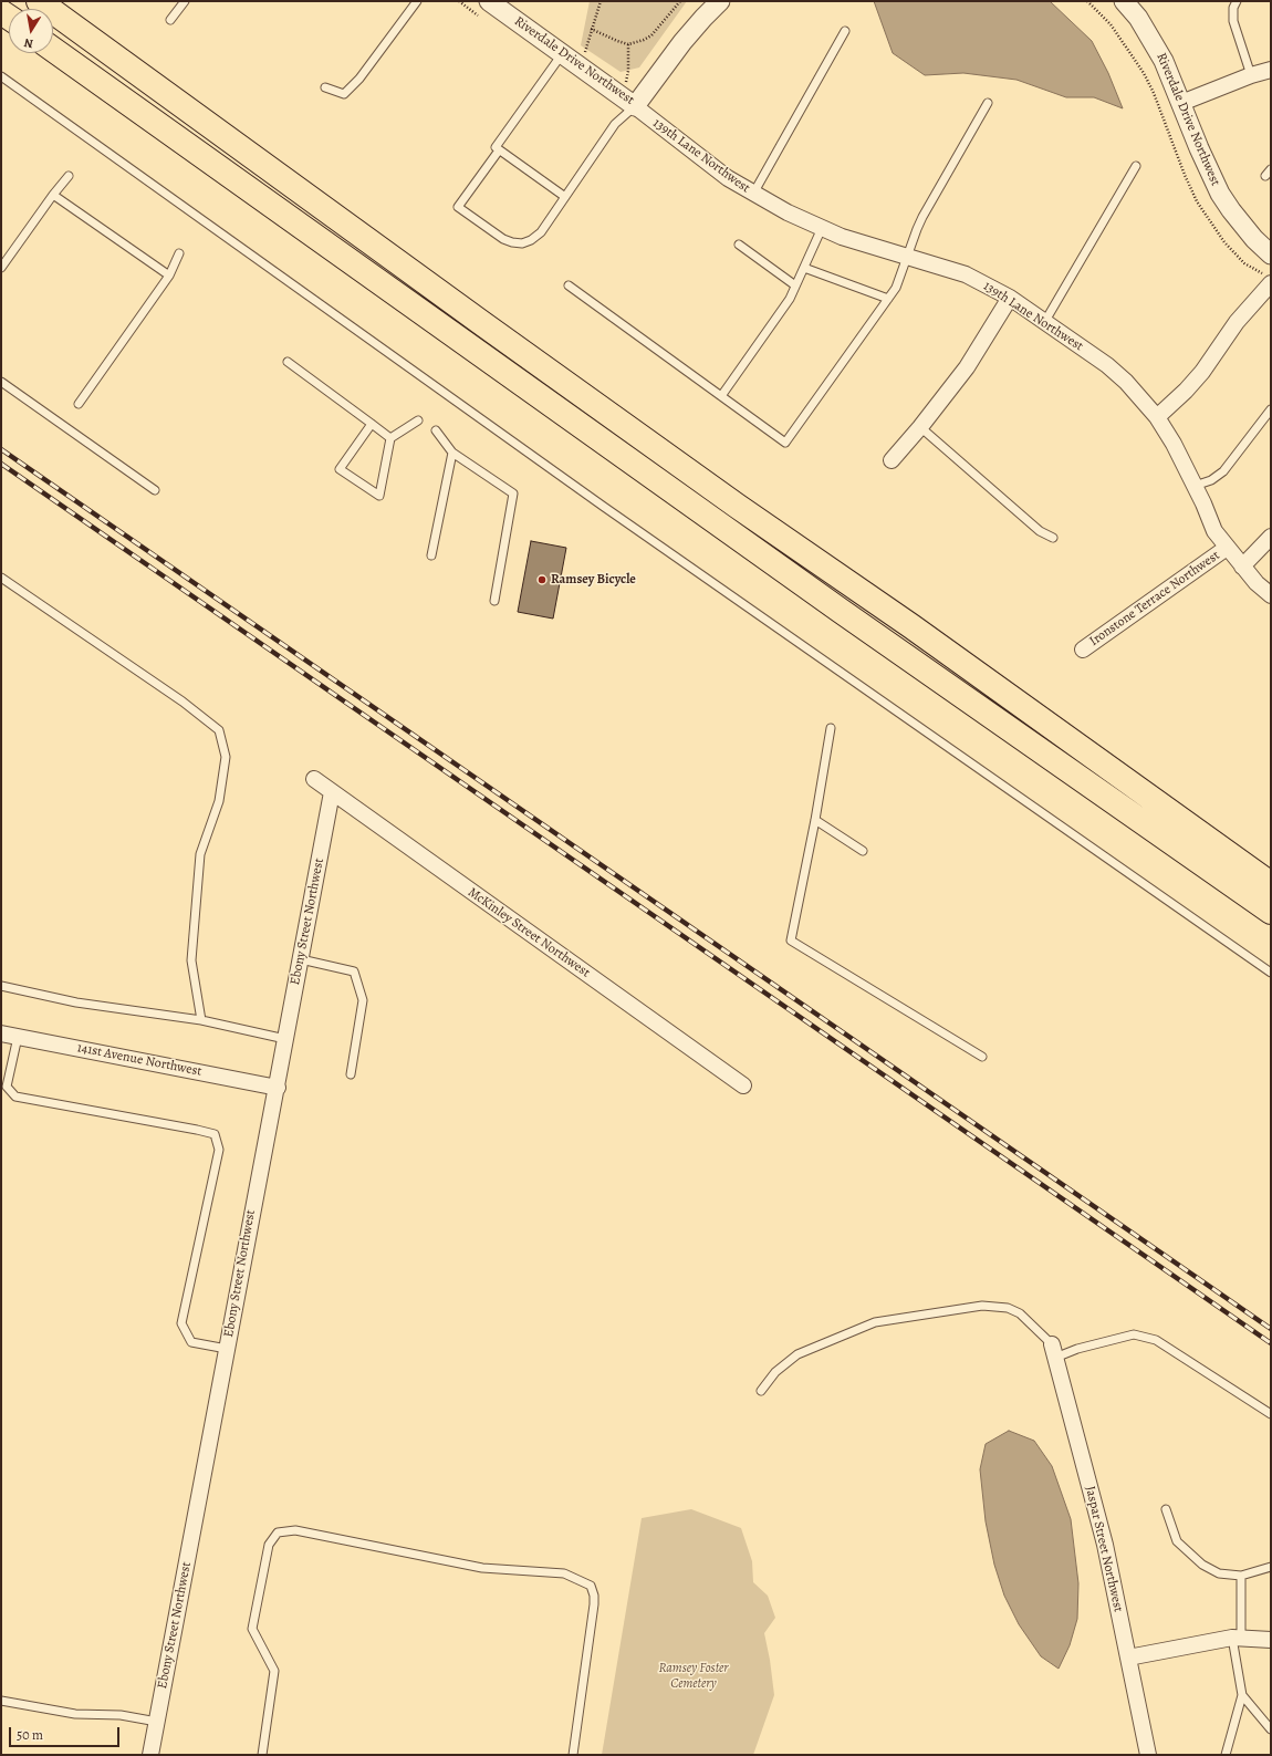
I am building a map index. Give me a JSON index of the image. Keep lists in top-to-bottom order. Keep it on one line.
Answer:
{"streets":{"street":["Riverdale Drive Northwest","139th Lane Northwest","Ironstone Terrace Northwest","Ebony Street Northwest","McKinley Street Northwest","141st Avenue Northwest","Jaspar Street Northwest"]},"crossings":[["Riverdale Drive Northwest","139th Lane Northwest"],["139th Lane Northwest","Ironstone Terrace Northwest"],["Ebony Street Northwest","McKinley Street Northwest"],["Ebony Street Northwest","141st Avenue Northwest"]],"parks":["Ramsey Foster Cemetery"],"places":["Ramsey Bicycle"],"scale_bar":"50 m","north":"bottom"}
